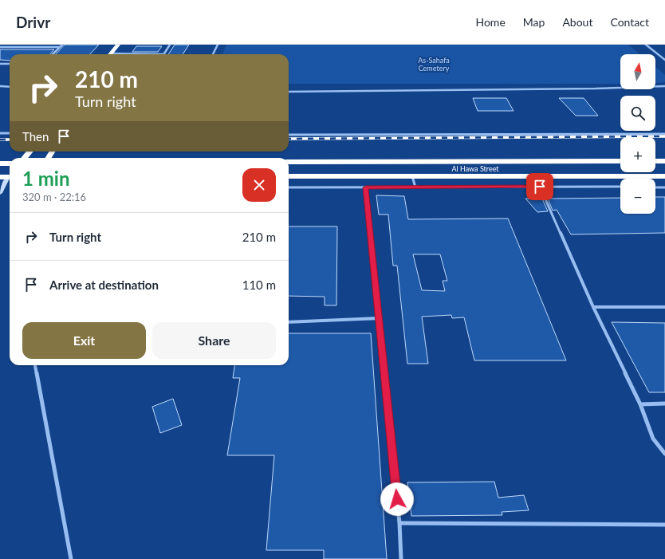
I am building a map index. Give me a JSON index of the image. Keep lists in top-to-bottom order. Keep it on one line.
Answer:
{"streets":{"highway":["Al Hawa Street"]},"parks":["As-Sahafa Cemetery"],"north":"top","page":{"header":"Drivr","nav":["Home","Map","About","Contact"],"map_buttons":["+","−"],"turn":["210 m","Turn right"],"then":"Then","heading":["1 min","320 m · 22:16"],"list":[{"name":"Turn right","value":"210 m"},{"name":"Arrive at destination","value":"110 m"}],"buttons":["Exit","Share"]}}
